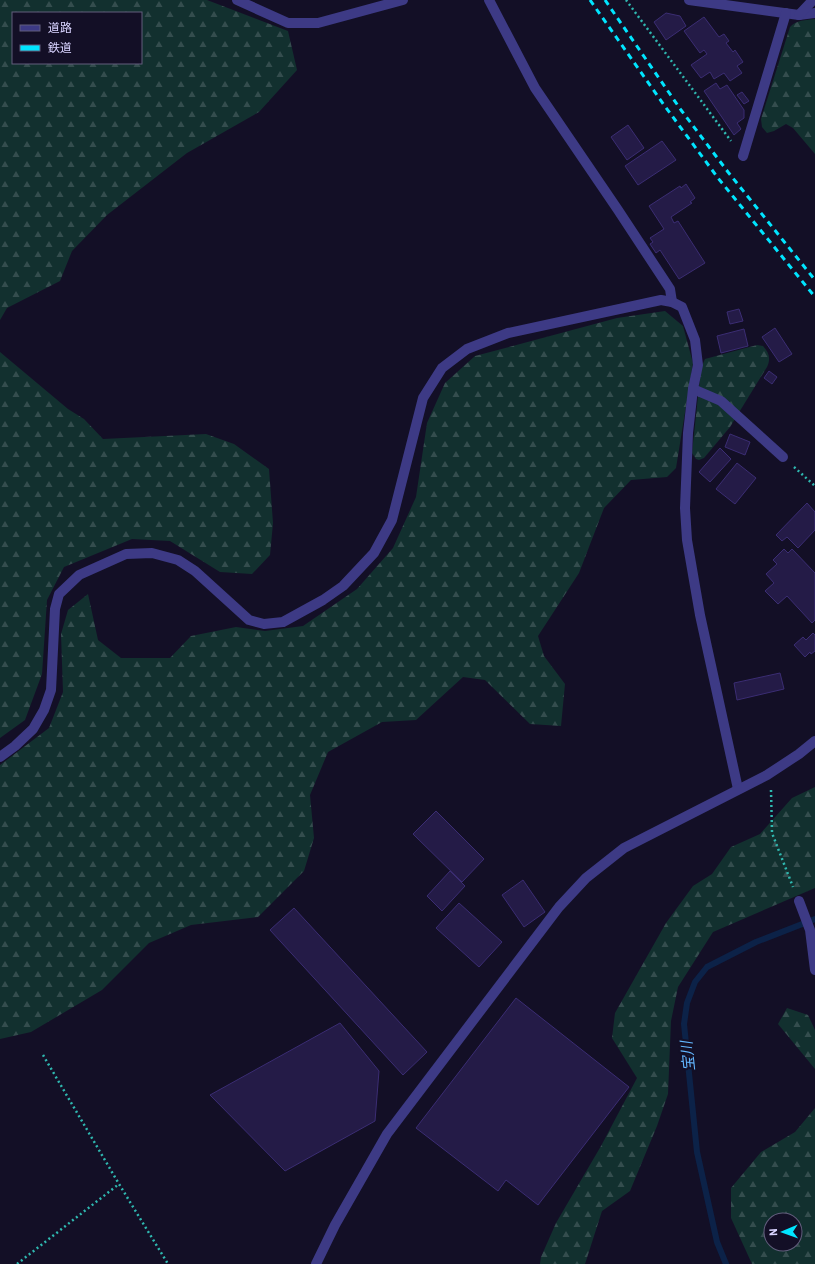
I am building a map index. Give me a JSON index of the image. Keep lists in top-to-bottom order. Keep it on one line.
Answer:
{"water":["宝川"],"legend":["道路","鉄道"],"north":"left"}
